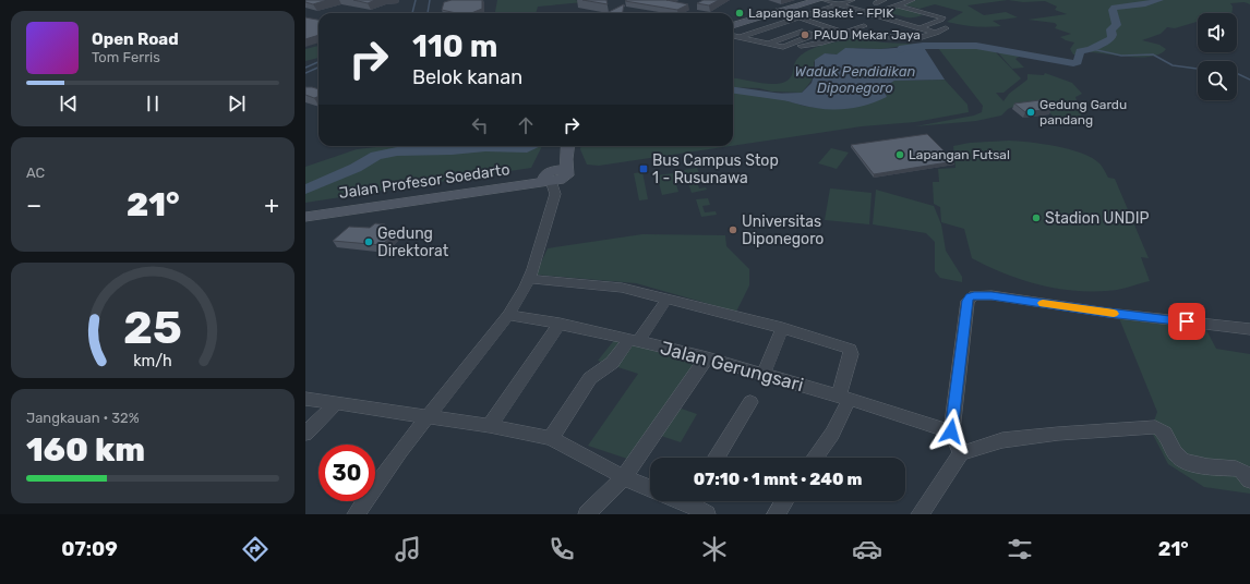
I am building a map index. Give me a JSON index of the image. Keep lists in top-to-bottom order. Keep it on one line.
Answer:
{"streets":{"street":["Jalan Profesor Soedarto","Jalan Gerungsari"]},"water":["Waduk Pendidikan Diponegoro"],"places":{"other":["Lapangan Basket - FPIK","PAUD Mekar Jaya","Gedung Gardu pandang","Lapangan Futsal","Stadion UNDIP","Universitas Diponegoro","Gedung Direktorat"],"transit":["Bus Campus Stop 1 - Rusunawa"]},"page":{"turn":["110 m","Belok kanan"],"song":["Open Road","Tom Ferris"],"tile":["AC",["Jangkauan · 32%","160 km"]],"heat":["−","21°","+"],"limit":"30","trip":"07:10 · 1 mnt · 240 m","tabs":["07:09","21°"],"gauge":["25","km/h"]}}
